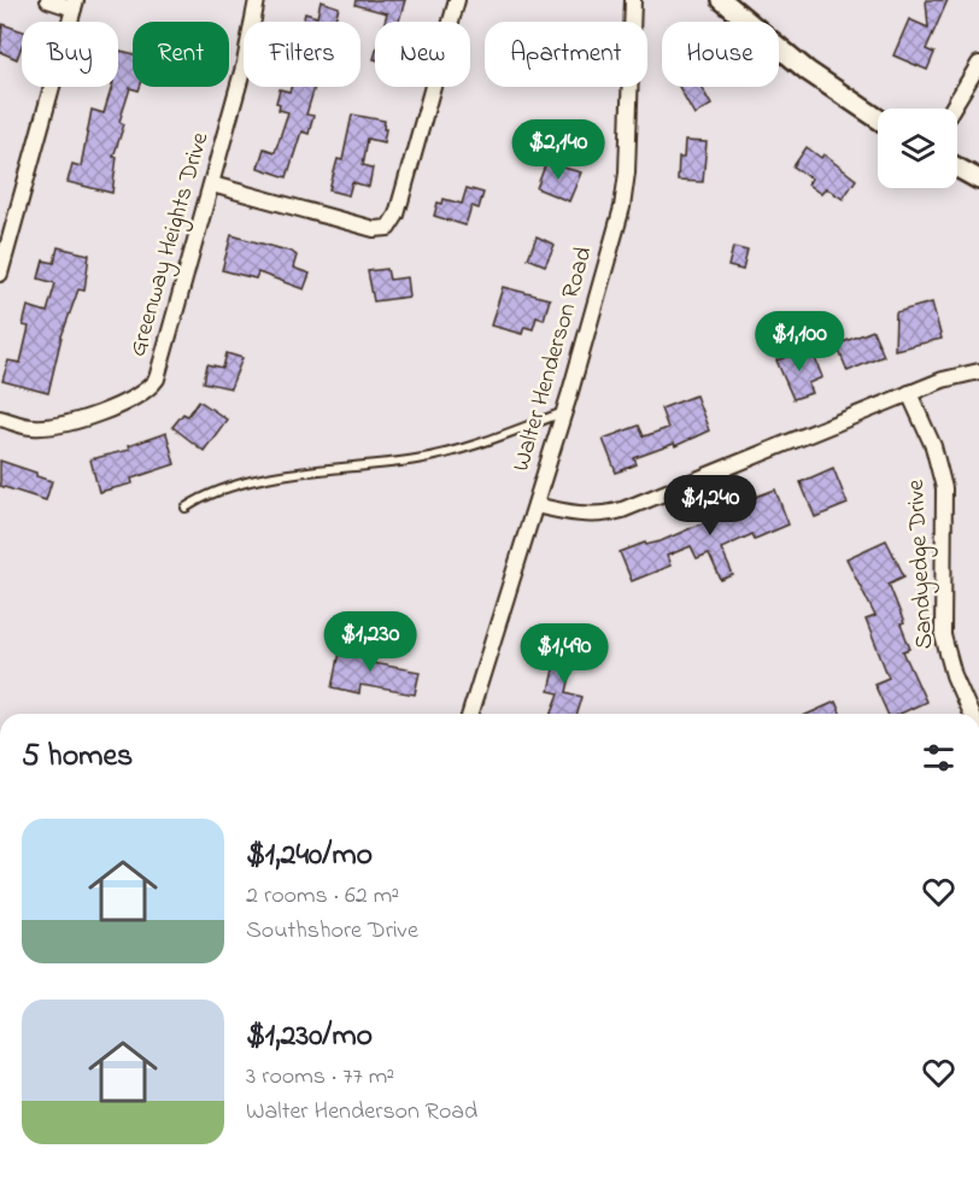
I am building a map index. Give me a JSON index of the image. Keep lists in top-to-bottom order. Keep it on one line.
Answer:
{"streets":{"street":["Greenway Heights Drive","Walter Henderson Road","Sandyedge Drive"]},"page":{"chip":["Buy","Rent","Filters","New","Apartment","House"],"price":["$2,140","$1,100","$1,240","$1,230","$1,490"],"heading":"5 homes","list":[{"name":"$1,240/mo","note":"2 rooms · 62 m² · Southshore Drive"},{"name":"$1,230/mo","note":"3 rooms · 77 m² · Walter Henderson Road"}]}}
